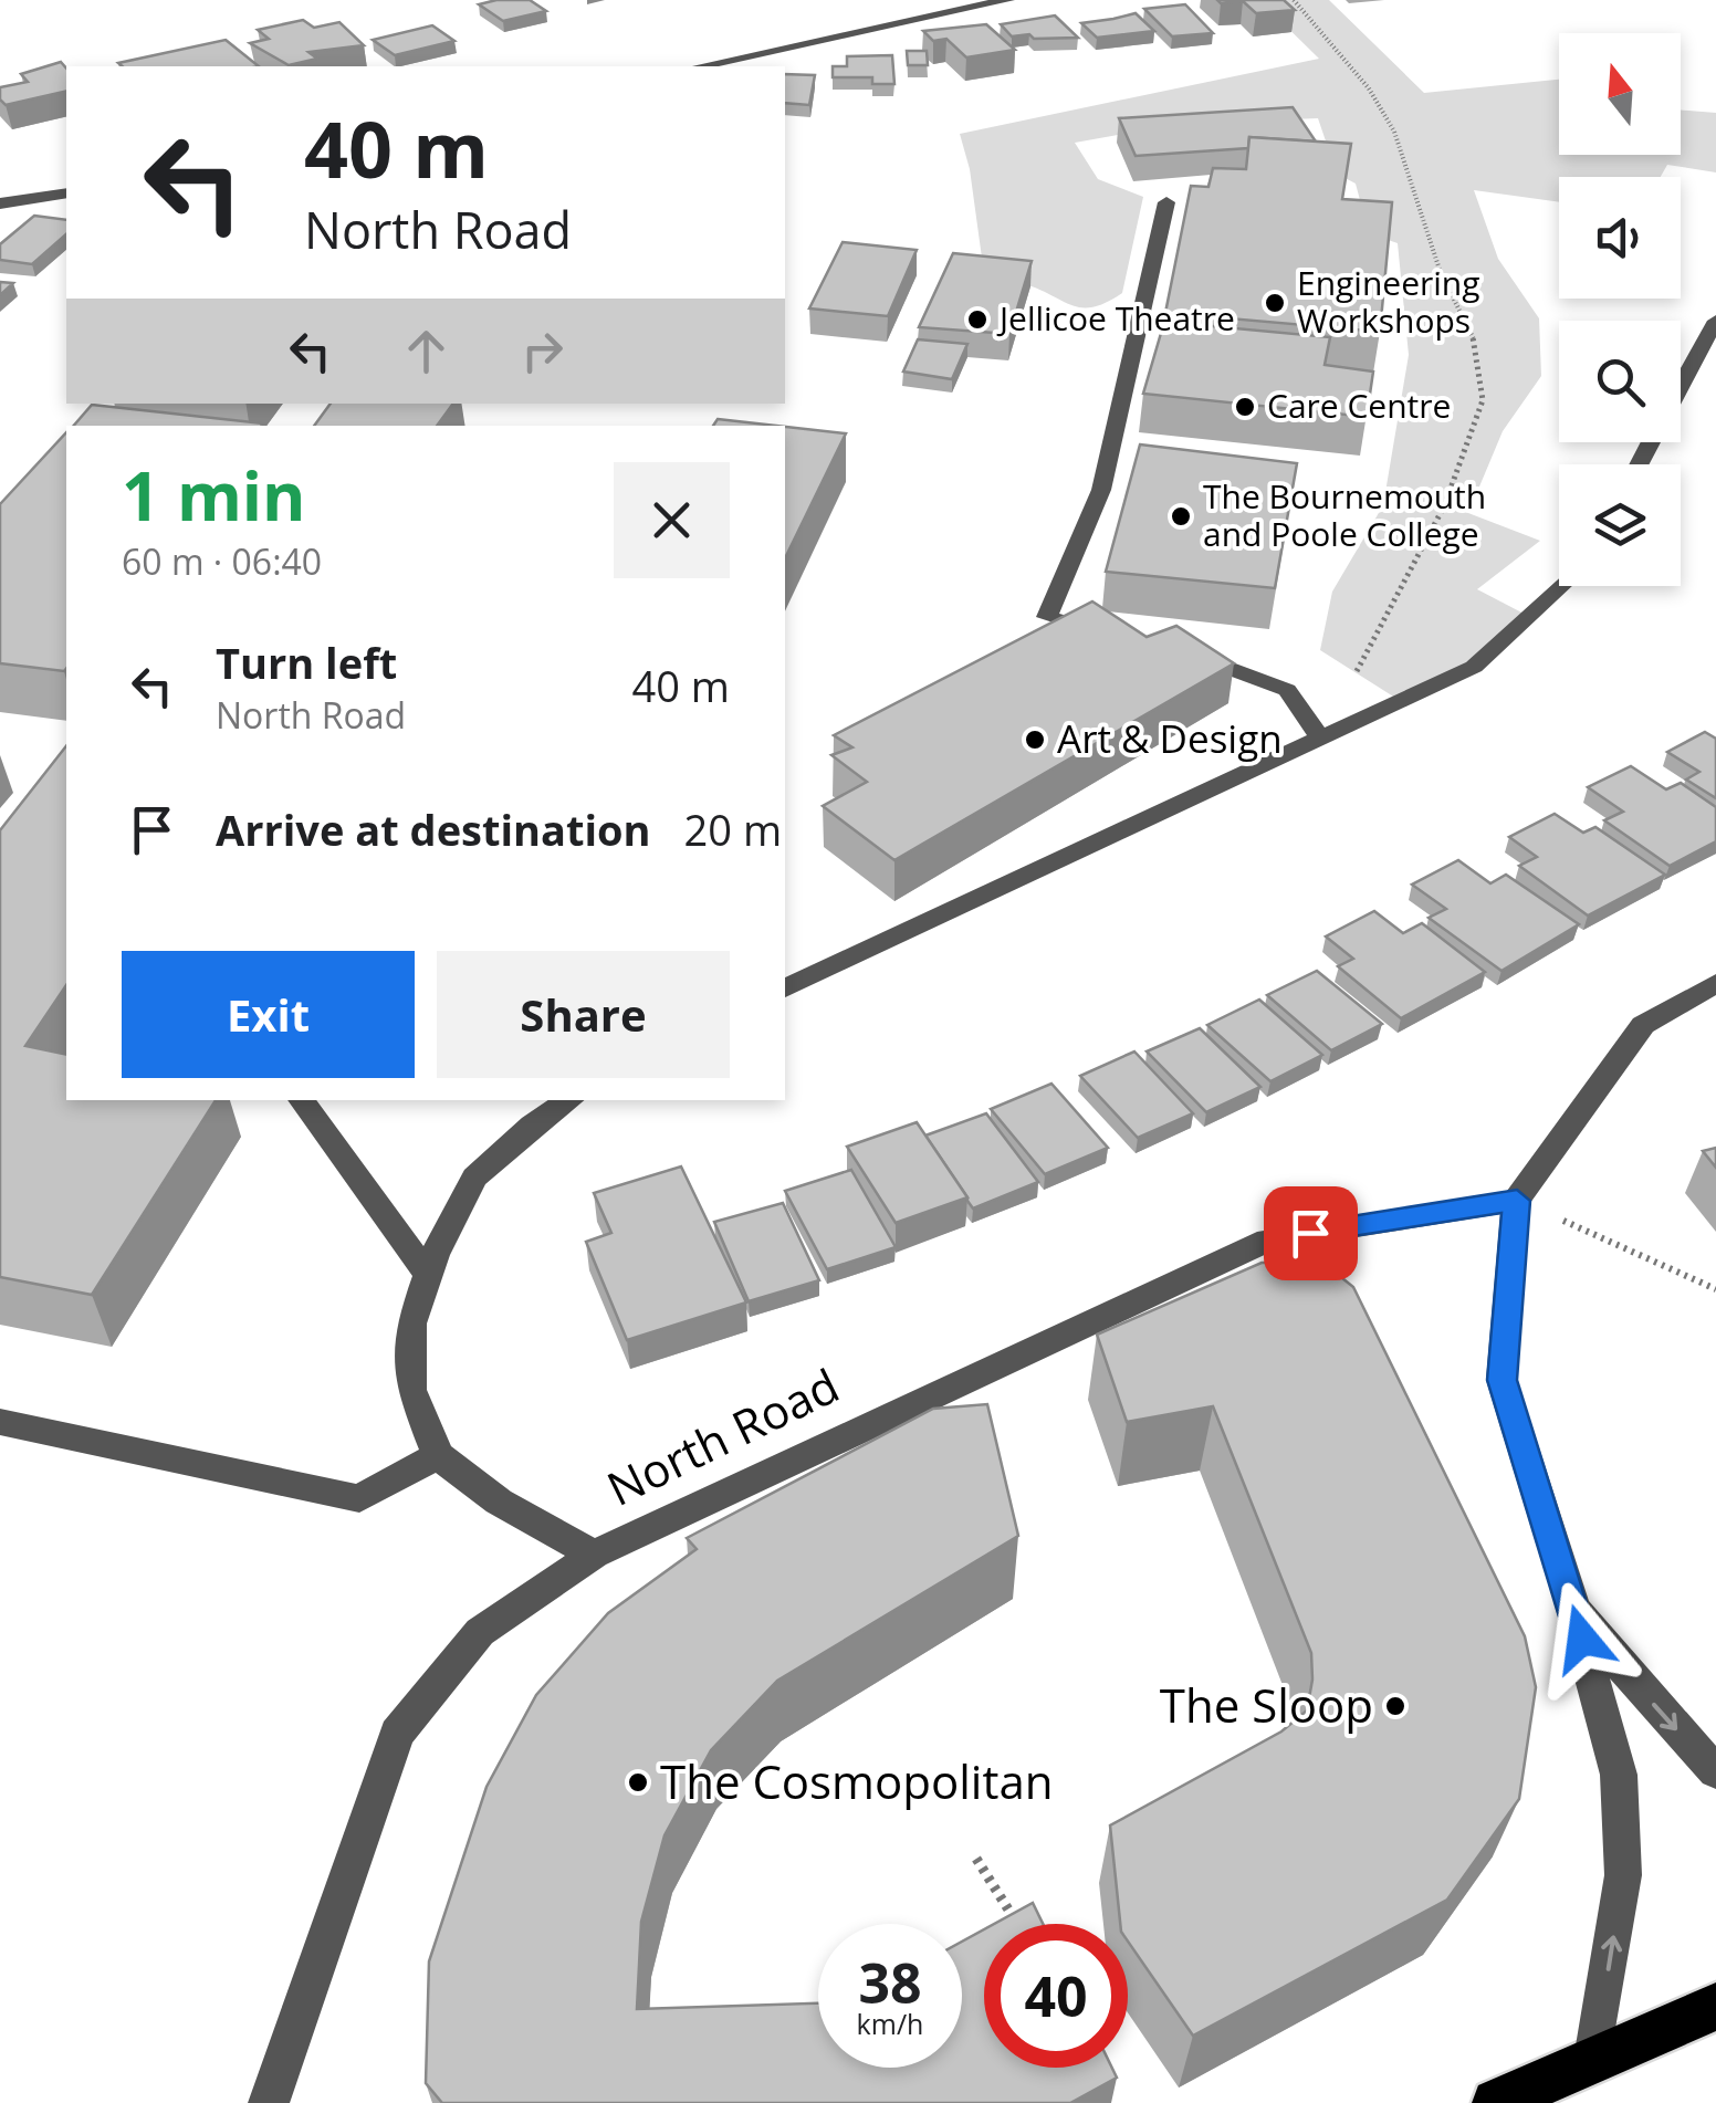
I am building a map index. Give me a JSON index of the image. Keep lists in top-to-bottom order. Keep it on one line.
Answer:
{"streets":{"street":["North Road"]},"places":["Engineering Workshops","Jellicoe Theatre","Care Centre","The Bournemouth and Poole College","Art & Design","The Sloop","The Cosmopolitan"],"north":"top","page":{"turn":["40 m","North Road"],"heading":["1 min","60 m · 06:40"],"list":[{"name":"Turn left","note":"North Road","value":"40 m"},{"name":"Arrive at destination","value":"20 m"}],"buttons":["Exit","Share"],"speed":"38 km/h","limit":"40"}}
